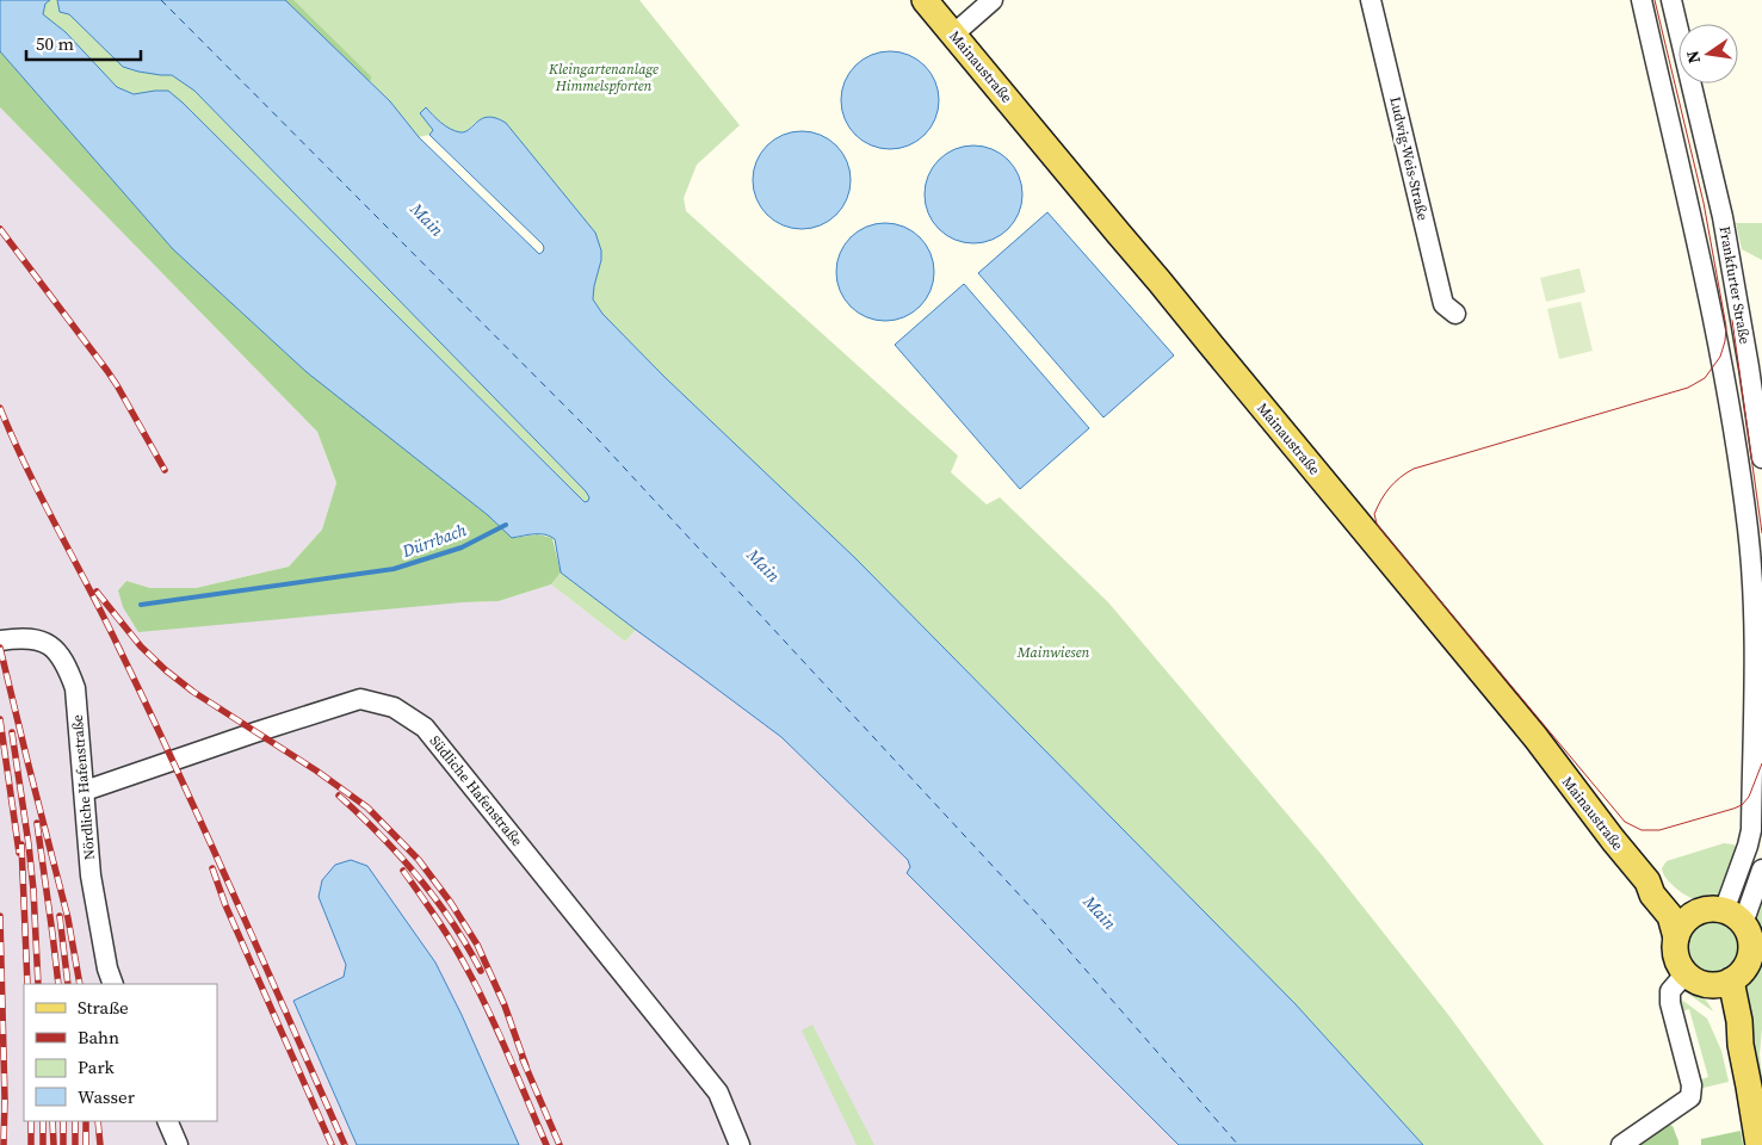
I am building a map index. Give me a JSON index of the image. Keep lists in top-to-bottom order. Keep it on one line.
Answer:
{"streets":{"main road":["Mainaustraße"],"street":["Ludwig-Weis-Straße","Frankfurter Straße","Nördliche Hafenstraße","Südliche Hafenstraße"]},"crossings":[["Mainaustraße","Frankfurter Straße"],["Nördliche Hafenstraße","Südliche Hafenstraße"]],"water":["Main","Dürrbach"],"parks":["Kleingartenanlage Himmelspforten","Mainwiesen"],"legend":["Straße","Bahn","Park","Wasser"],"scale_bar":"50 m","north":"left"}
